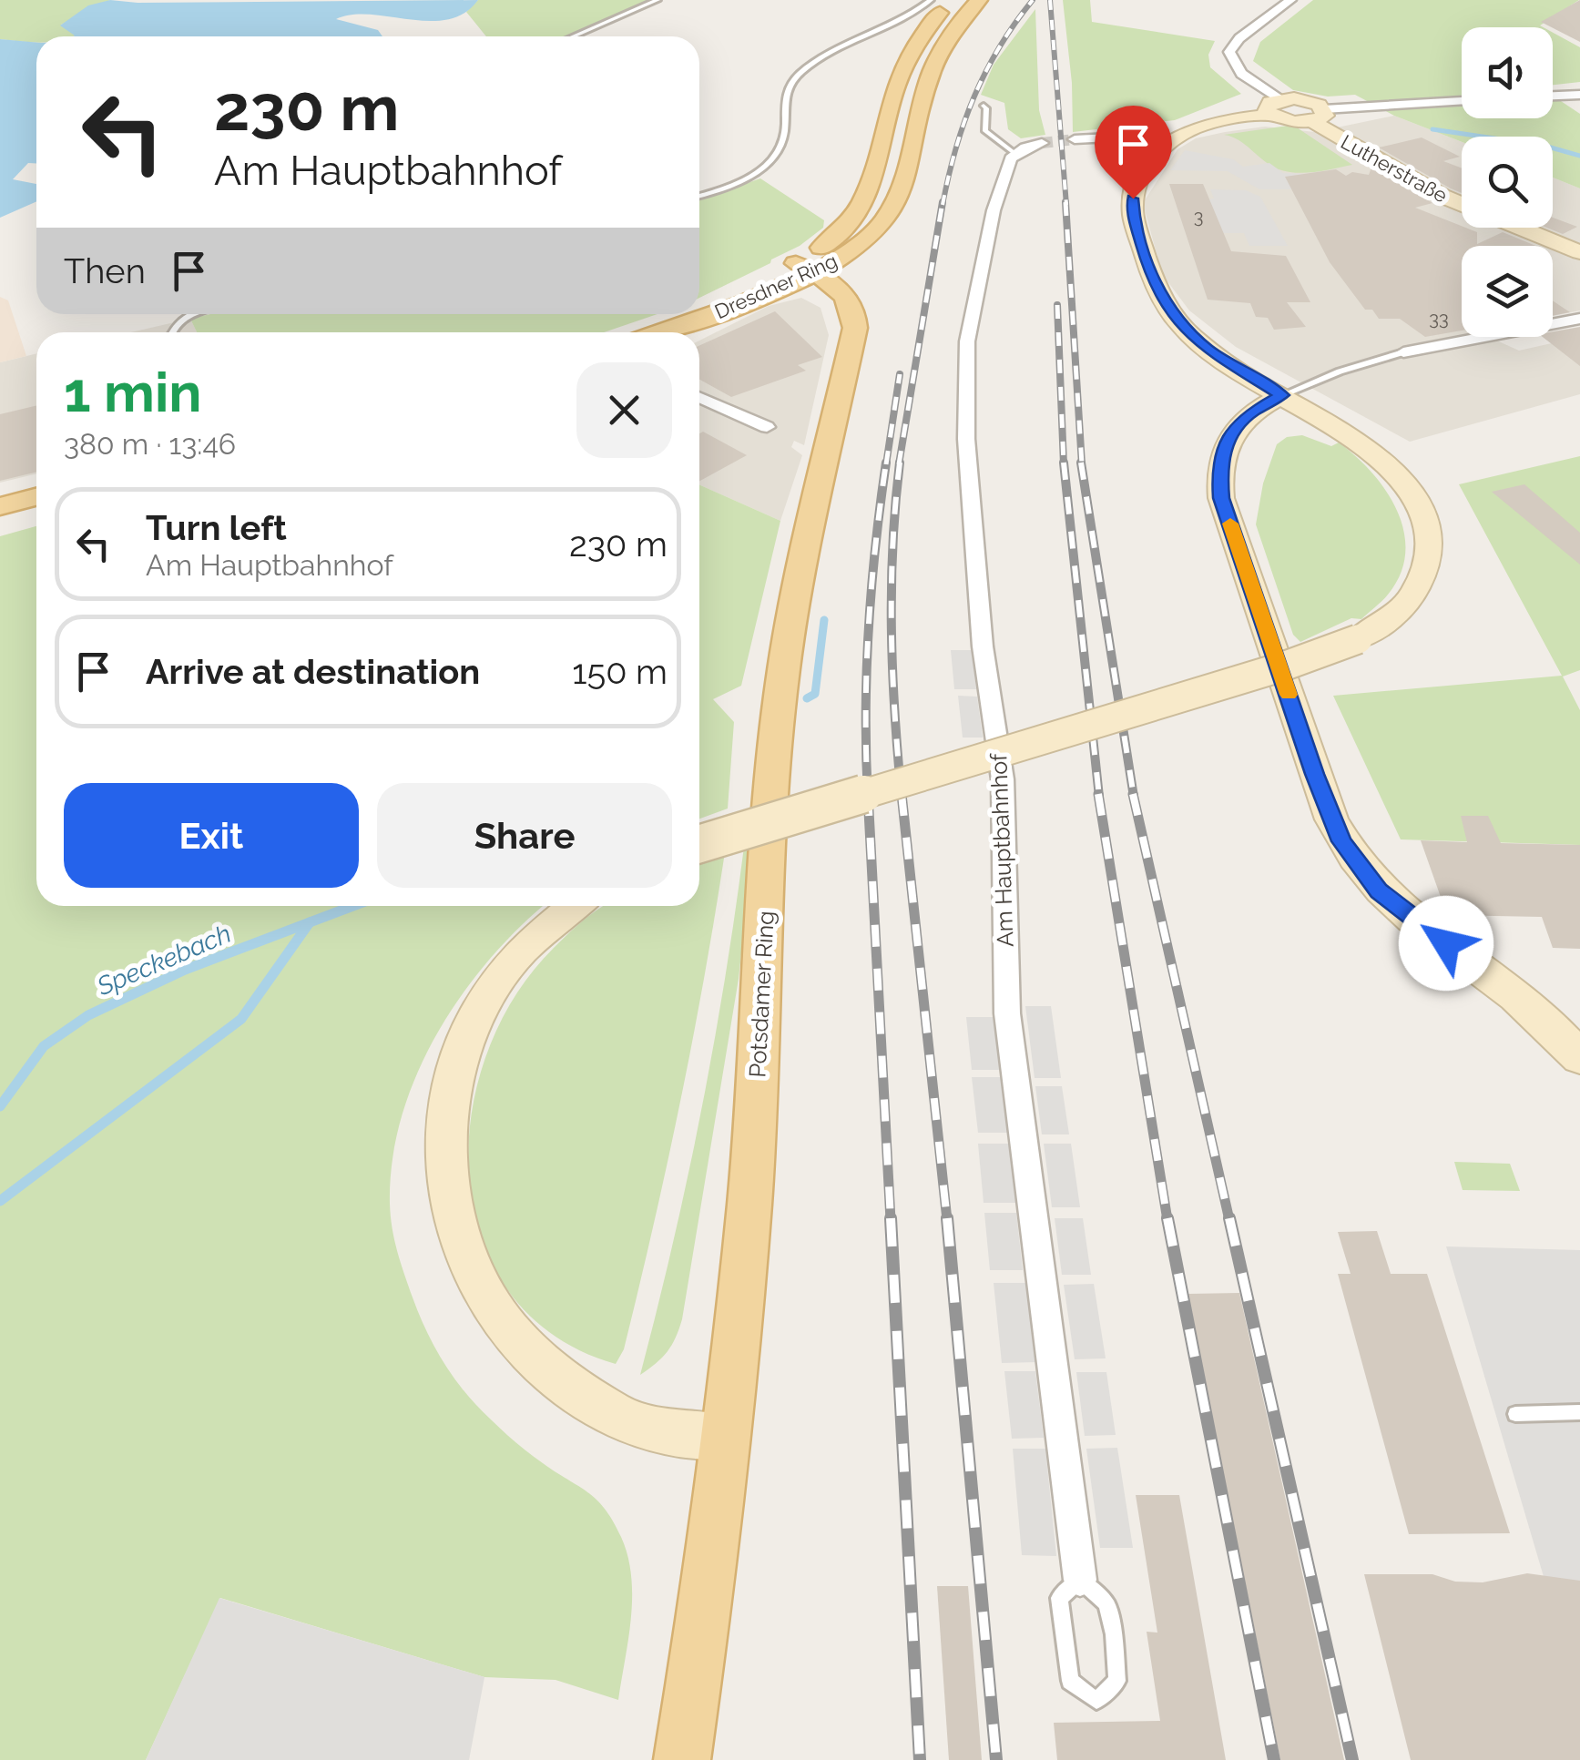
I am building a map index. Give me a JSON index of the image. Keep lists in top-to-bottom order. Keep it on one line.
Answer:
{"streets":{"main road":["Dresdner Ring","Potsdamer Ring"],"street":["Lutherstraße","Am Hauptbahnhof"]},"crossings":[["Dresdner Ring","Potsdamer Ring"]],"water":["Speckebach"],"house_numbers":["3","33"],"page":{"turn":["230 m","Am Hauptbahnhof"],"then":"Then","heading":["1 min","380 m · 13:46"],"list":[{"name":"Turn left","note":"Am Hauptbahnhof","value":"230 m"},{"name":"Arrive at destination","value":"150 m"}],"buttons":["Exit","Share"]}}
